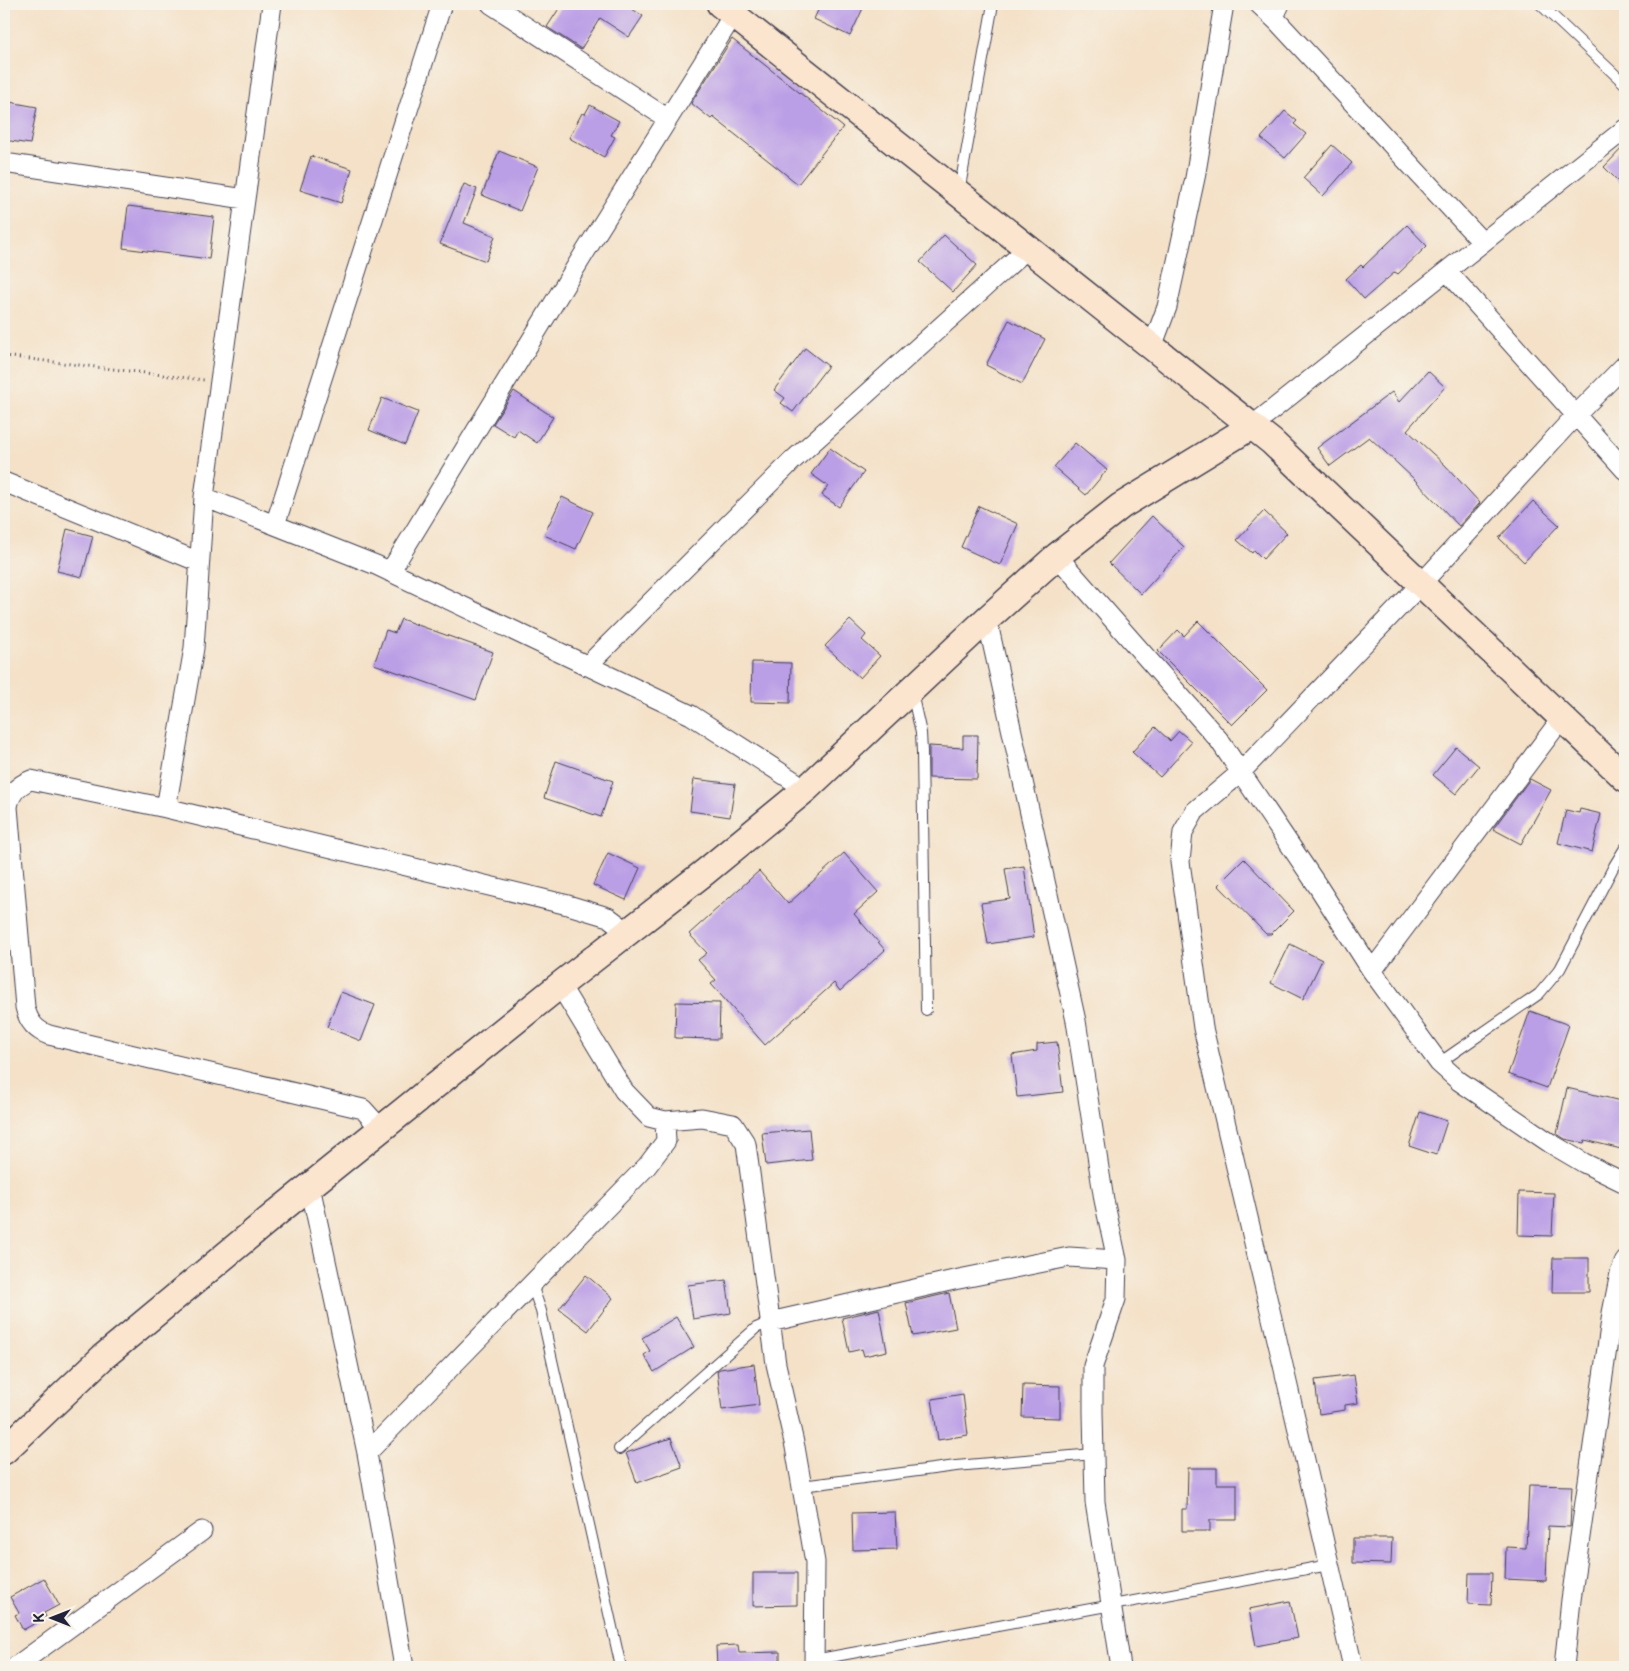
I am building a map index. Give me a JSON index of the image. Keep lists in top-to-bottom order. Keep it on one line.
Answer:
{"north":"left"}
